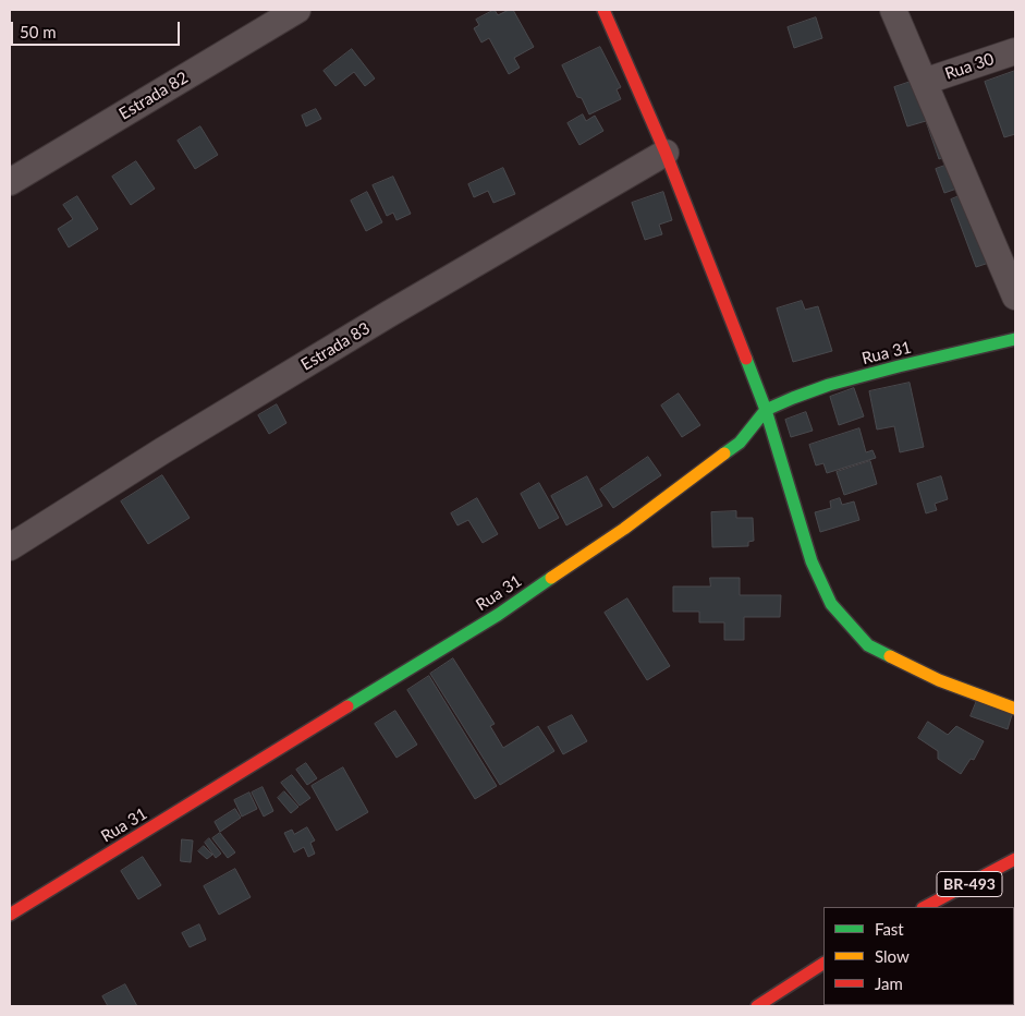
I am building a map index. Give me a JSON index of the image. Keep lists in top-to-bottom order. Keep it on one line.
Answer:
{"streets":{"main road":["Rua 31","BR-493"],"street":["Rua 30","Estrada 82","Estrada 83"]},"legend":["Fast","Slow","Jam"],"scale_bar":"50 m"}
